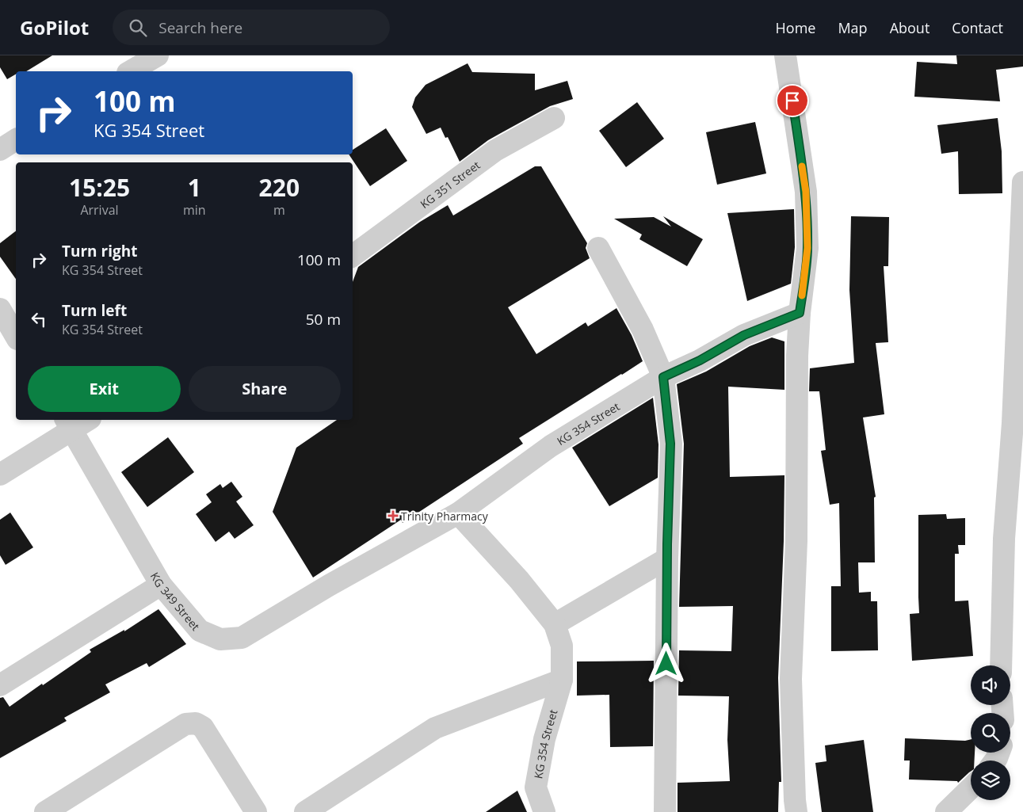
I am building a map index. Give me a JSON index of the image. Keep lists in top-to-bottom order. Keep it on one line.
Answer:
{"streets":{"street":["KG 351 Street","KG 354 Street","KG 349 Street"]},"crossings":[["KG 354 Street","KG 349 Street"]],"places":{"health":["Trinity Pharmacy"]},"page":{"header":"GoPilot","search":"Search here","nav":["Home","Map","About","Contact"],"turn":["100 m","KG 354 Street"],"eta":["15:25","Arrival","1","min","220","m"],"list":[{"name":"Turn right","note":"KG 354 Street","value":"100 m"},{"name":"Turn left","note":"KG 354 Street","value":"50 m"}],"buttons":["Exit","Share"]}}
